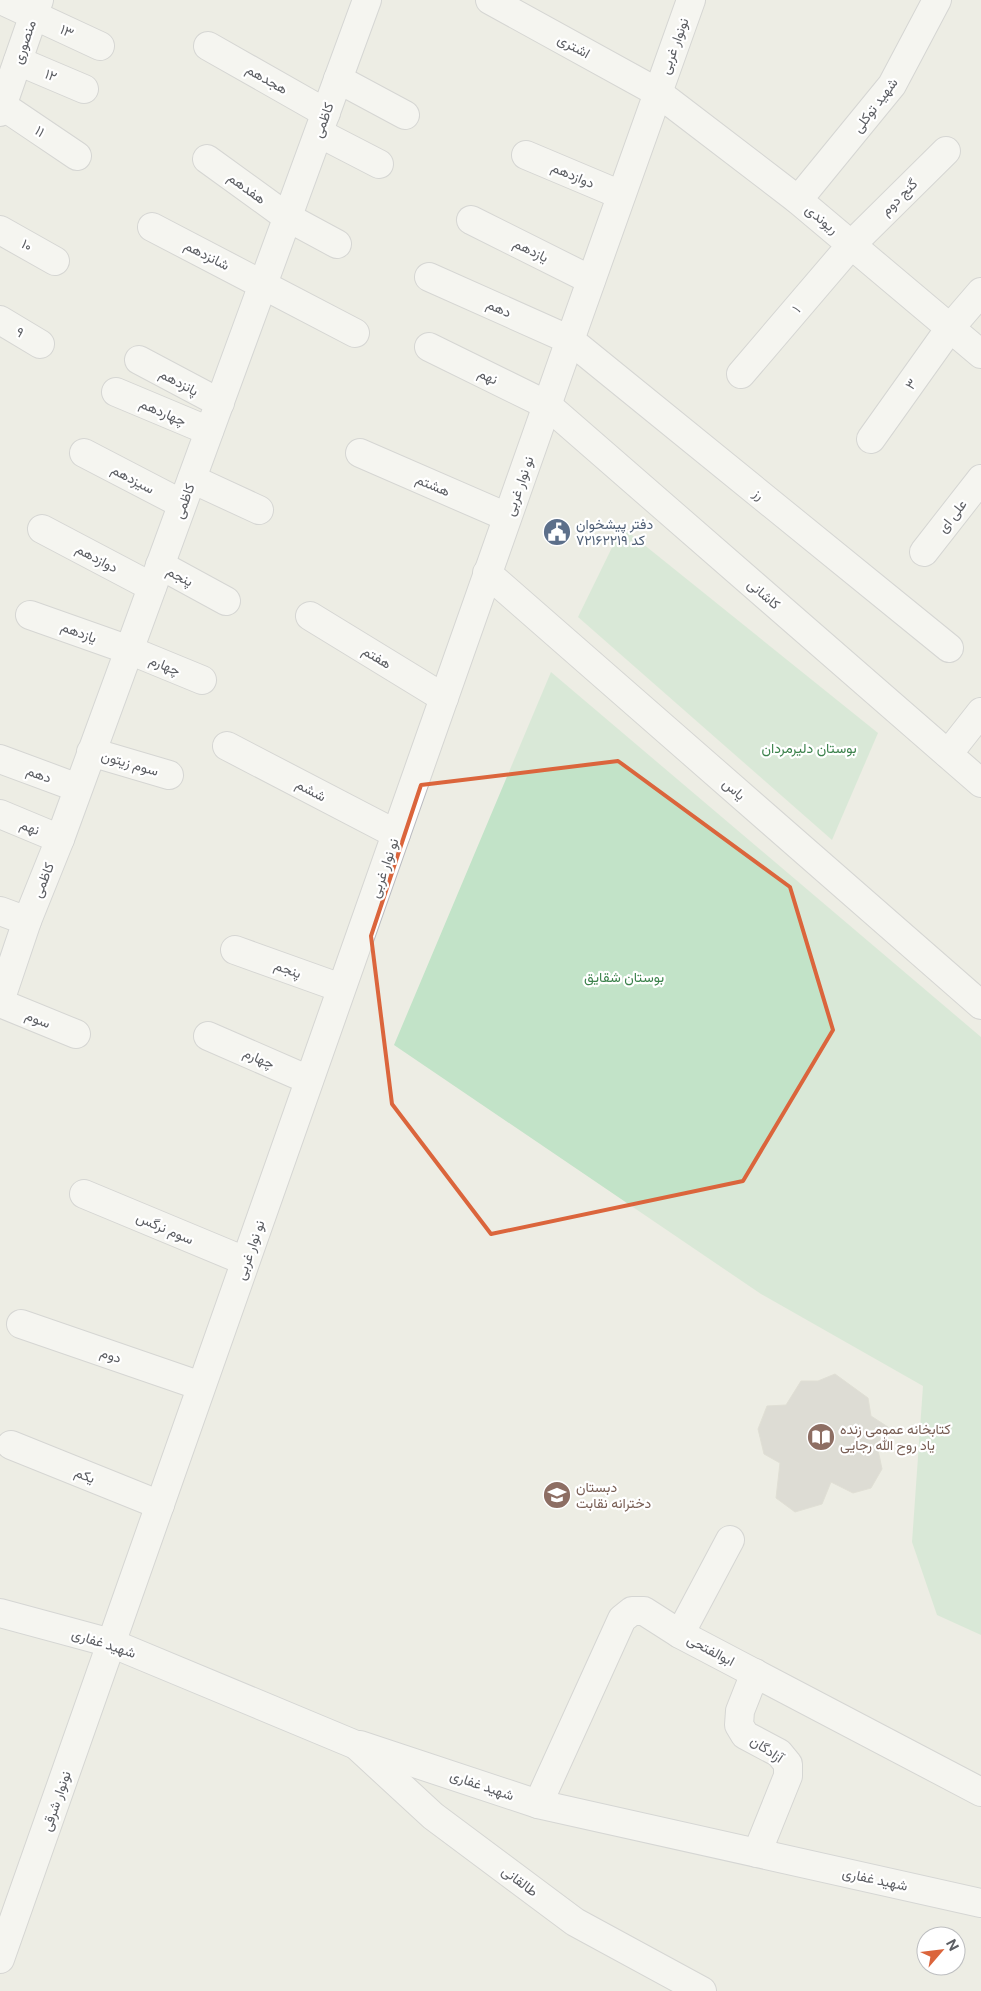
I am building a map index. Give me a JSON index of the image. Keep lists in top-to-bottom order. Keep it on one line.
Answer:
{"streets":{"street":["۱۳","منصوری","اشتری","نونوار غربی","۱۲","هجدهم","شهید توکلی","کاظمی","۱۱","دوازدهم","هفدهم","گنج دوم","ریوندی","۱۰","یازدهم","شانزدهم","دهم","۱","۹","نهم","پانزدهم","۳","چهاردهم","سیزدهم","هشتم","نو نوار غربی","رز","علی ای","پنجم","کاشانی","هفتم","چهارم","سوم زیتون","یاس","ششم","سوم","سوم نرگس","دوم","یکم","شهید غفاری","ابوالفتحی","آزادگان","نونوار شرقی","طالقانی"]},"crossings":[["۱۳","منصوری"],["منصوری","۱۲"],["منصوری","۱۱"],["اشتری","نونوار غربی"],["اشتری","ریوندی"],["اشتری","نو نوار غربی"],["نونوار غربی","ریوندی"],["نونوار غربی","نو نوار غربی"],["هجدهم","کاظمی"],["شهید توکلی","ریوندی"],["کاظمی","دوازدهم"],["کاظمی","هفدهم"],["کاظمی","یازدهم"],["کاظمی","شانزدهم"],["کاظمی","دهم"],["کاظمی","نهم"],["کاظمی","پانزدهم"],["کاظمی","چهاردهم"],["کاظمی","سیزدهم"],["کاظمی","پنجم"],["کاظمی","چهارم"],["کاظمی","سوم زیتون"],["کاظمی","سوم"],["دوازدهم","نو نوار غربی"],["دوازدهم","پنجم"],["گنج دوم","ریوندی"],["گنج دوم","۱"],["ریوندی","۱"],["ریوندی","۳"],["ریوندی","نو نوار غربی"],["یازدهم","نو نوار غربی"],["یازدهم","چهارم"],["دهم","نو نوار غربی"],["دهم","رز"],["نهم","نو نوار غربی"],["نهم","کاشانی"],["هشتم","نو نوار غربی"],["نو نوار غربی","رز"],["نو نوار غربی","پنجم"],["نو نوار غربی","کاشانی"],["نو نوار غربی","هفتم"],["نو نوار غربی","چهارم"],["نو نوار غربی","یاس"],["نو نوار غربی","ششم"],["نو نوار غربی","سوم نرگس"],["نو نوار غربی","دوم"],["نو نوار غربی","یکم"],["نو نوار غربی","شهید غفاری"],["نو نوار غربی","نونوار شرقی"],["شهید غفاری","ابوالفتحی"],["شهید غفاری","آزادگان"],["شهید غفاری","نونوار شرقی"],["شهید غفاری","طالقانی"],["ابوالفتحی","آزادگان"]],"parks":["بوستان دلیرمردان","بوستان شقایق"],"places":{"public building":["دفتر پیشخوان کد ۷۲۱۶۲۲۱۹"],"library":["کتابخانه عمومی زنده یاد روح الله رجایی"],"school or university":["دبستان دخترانه نقابت"]},"north":"top right"}
